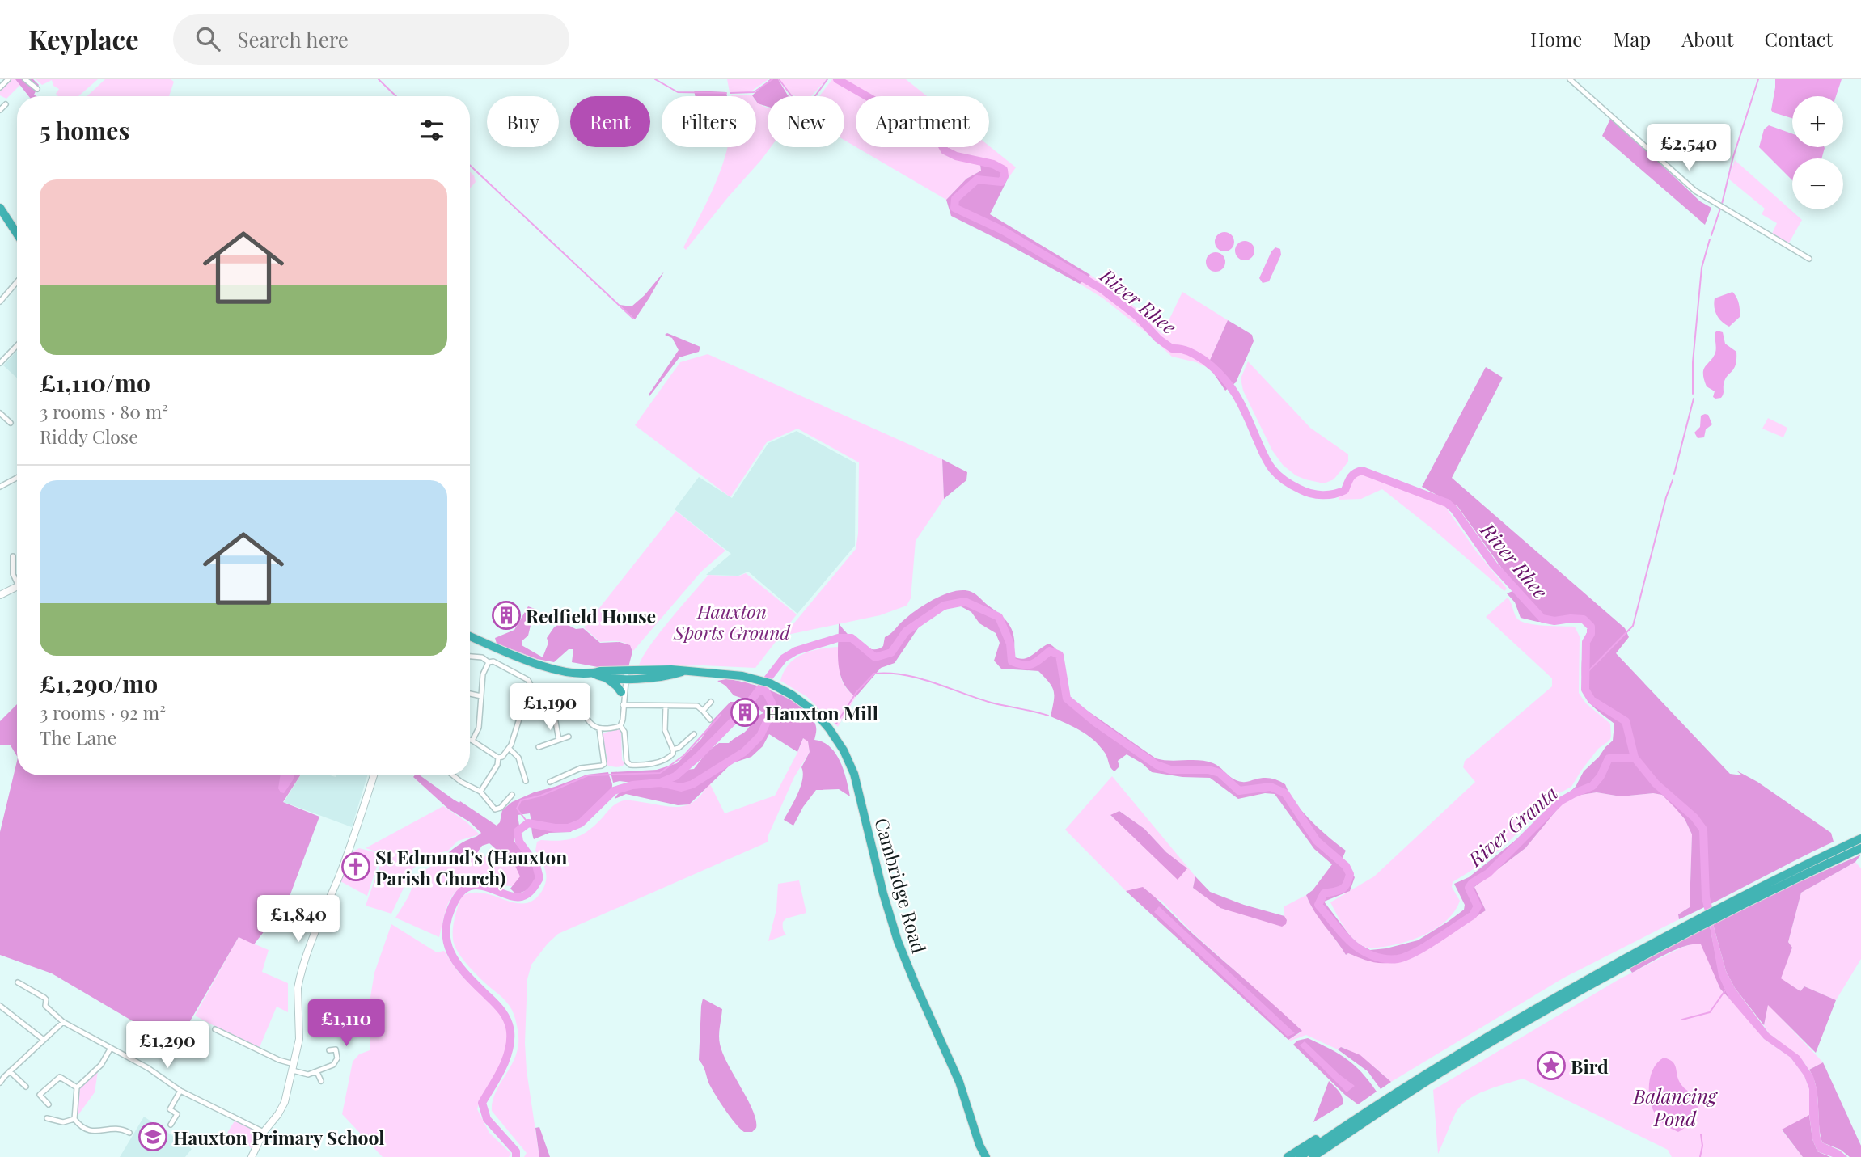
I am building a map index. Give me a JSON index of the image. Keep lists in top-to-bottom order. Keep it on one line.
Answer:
{"streets":{"highway":["Cambridge Road"]},"water":["River Rhee","River Granta","Balancing Pond"],"parks":["Hauxton Sports Ground"],"places":{"building":["Redfield House","Hauxton Mill"],"church":["St Edmund's (Hauxton Parish Church)"],"place":["Bird"],"school or university":["Hauxton Primary School"]},"page":{"header":"Keyplace","search":"Search here","nav":["Home","Map","About","Contact"],"map_buttons":["+","−"],"chip":["Buy","Rent","Filters","New","Apartment"],"heading":"5 homes","price":["£2,540","£1,190","£1,840","£1,110","£1,290"],"list":[{"name":"£1,110/mo","note":"3 rooms · 80 m² · Riddy Close"},{"name":"£1,290/mo","note":"3 rooms · 92 m² · The Lane"}]}}
